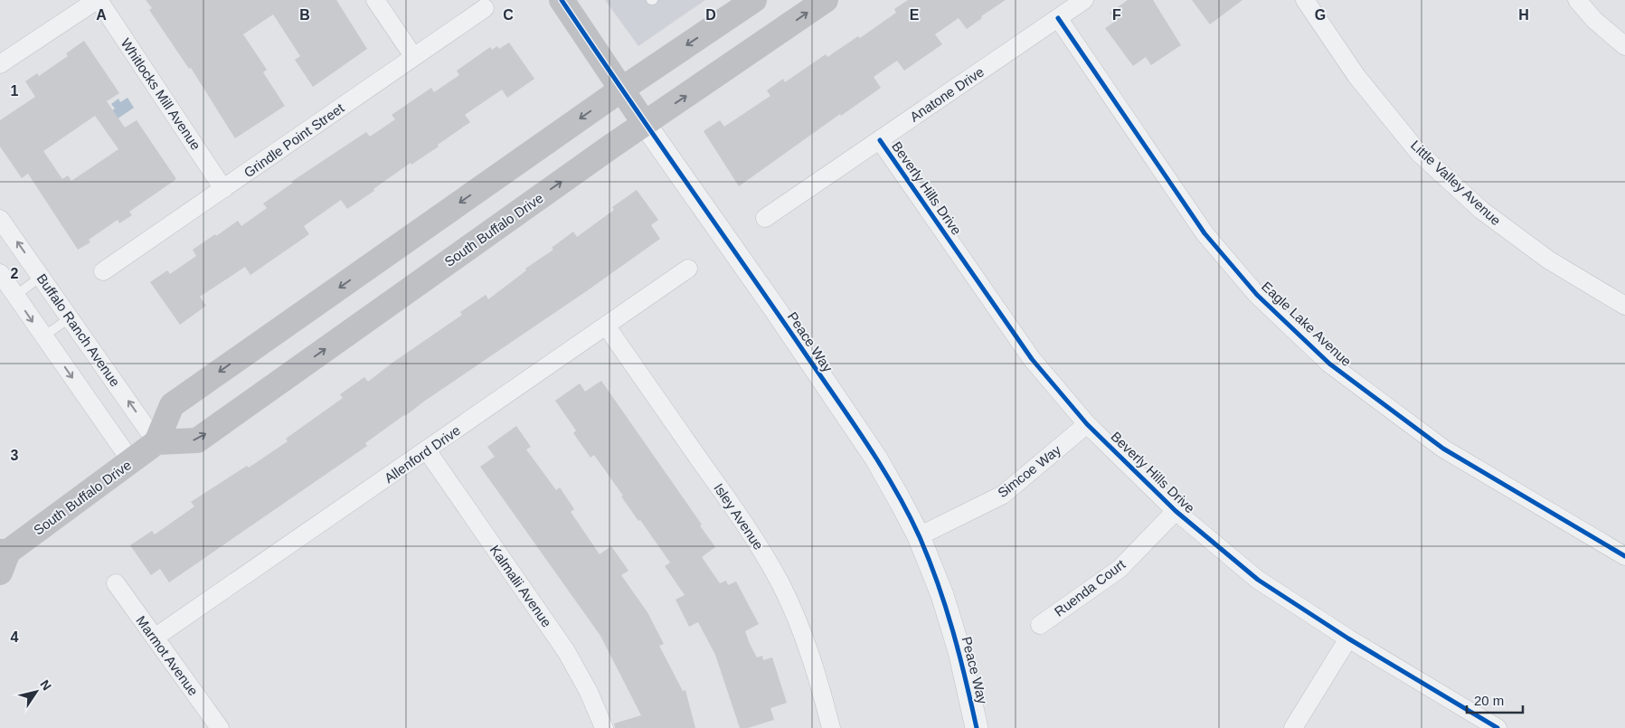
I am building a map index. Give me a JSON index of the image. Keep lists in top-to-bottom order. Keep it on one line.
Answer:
{"streets":{"main road":["South Buffalo Drive","Peace Way"],"street":["Whitlocks Mill Avenue","Anatone Drive","Grindle Point Street","Little Valley Avenue","Beverly Hills Drive","Eagle Lake Avenue","Buffalo Ranch Avenue","Allenford Drive","Simcoe Way","Isley Avenue","Kalmalii Avenue","Ruenda Court","Marmot Avenue"]},"crossings":[["Whitlocks Mill Avenue","Grindle Point Street"],["Anatone Drive","Beverly Hills Drive"],["Anatone Drive","Eagle Lake Avenue"],["Beverly Hills Drive","Simcoe Way"],["Beverly Hills Drive","Ruenda Court"],["South Buffalo Drive","Buffalo Ranch Avenue"],["South Buffalo Drive","Peace Way"],["Peace Way","Simcoe Way"],["Allenford Drive","Isley Avenue"],["Allenford Drive","Kalmalii Avenue"],["Allenford Drive","Marmot Avenue"]],"scale_bar":"20 m","north":"top right","grid":{"columns":["A","B","C","D","E","F","G","H"],"rows":["1","2","3","4"]}}
